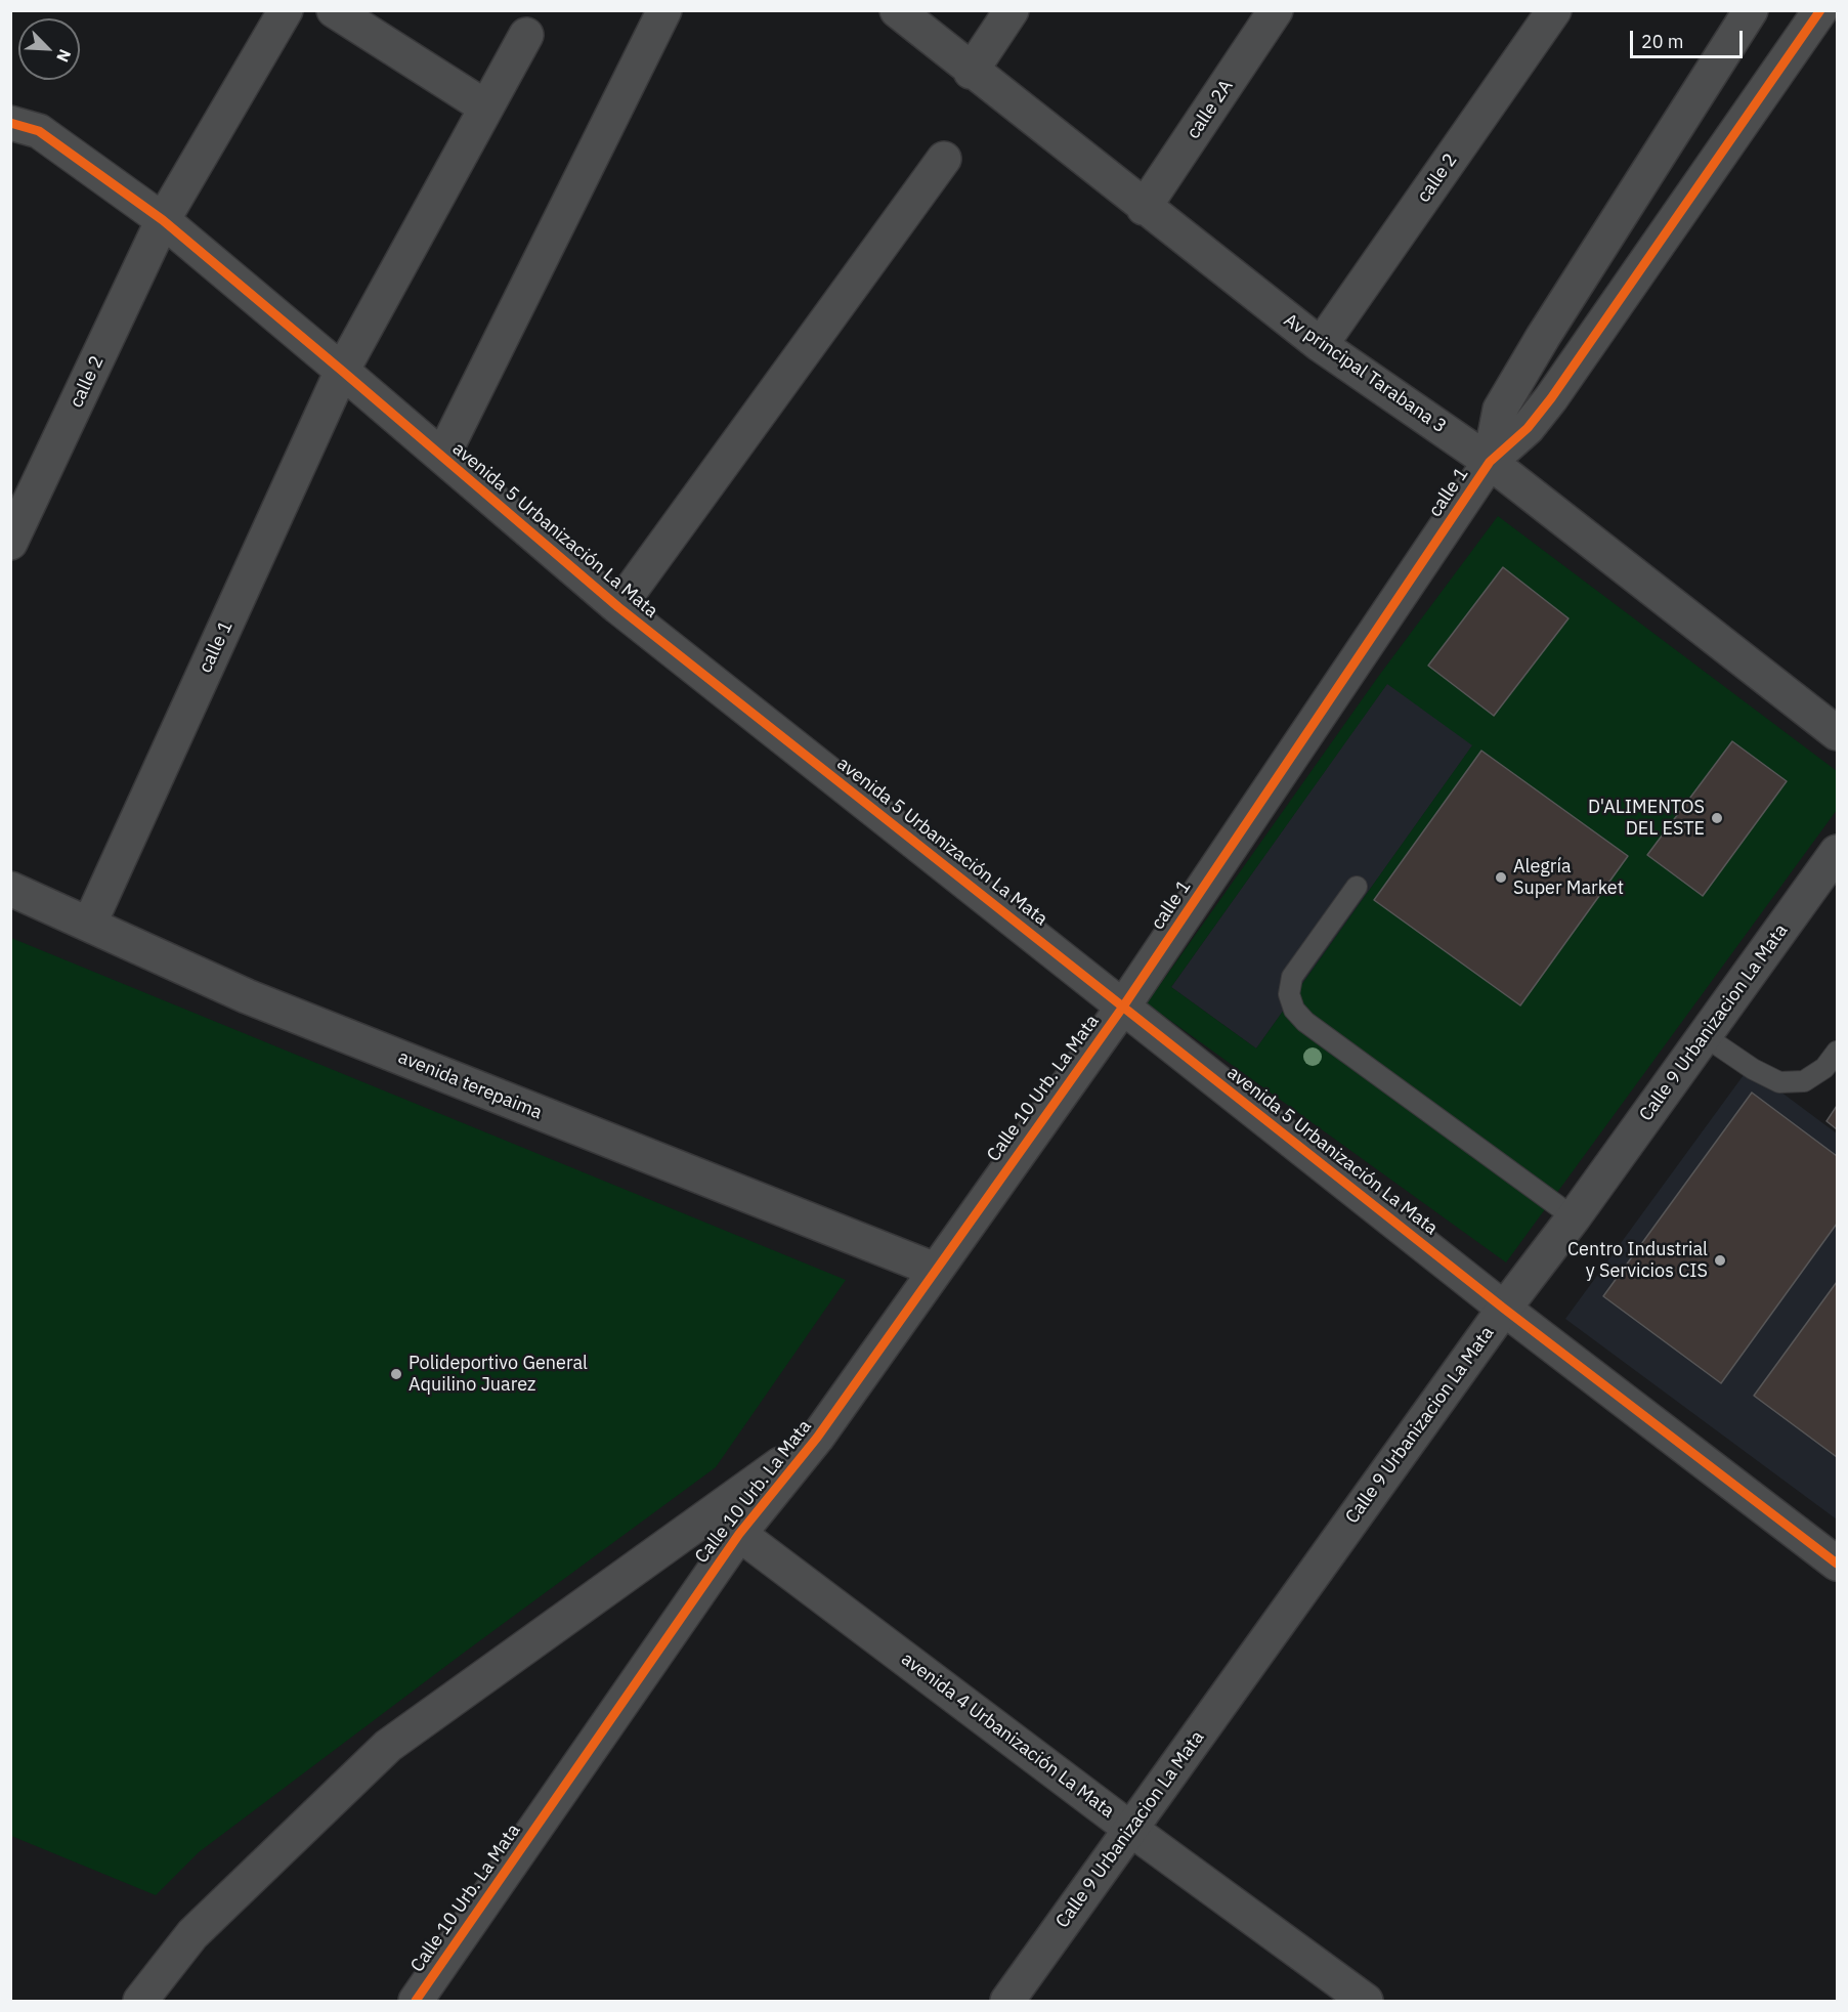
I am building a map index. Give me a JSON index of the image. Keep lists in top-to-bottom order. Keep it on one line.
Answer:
{"streets":{"street":["calle 2A","calle 2","Av principal Tarabana 3","calle 1","avenida 5 Urbanización La Mata","Calle 9 Urbanizacion La Mata","avenida terepaima","Calle 10 Urb. La Mata","avenida 4 Urbanización La Mata"]},"crossings":[["calle 2A","Av principal Tarabana 3"],["calle 2","Av principal Tarabana 3"],["calle 2","avenida 5 Urbanización La Mata"],["Av principal Tarabana 3","calle 1"],["calle 1","avenida 5 Urbanización La Mata"],["calle 1","avenida terepaima"],["calle 1","Calle 10 Urb. La Mata"],["avenida 5 Urbanización La Mata","Calle 9 Urbanizacion La Mata"],["avenida 5 Urbanización La Mata","Calle 10 Urb. La Mata"],["Calle 9 Urbanizacion La Mata","avenida 4 Urbanización La Mata"],["avenida terepaima","Calle 10 Urb. La Mata"],["Calle 10 Urb. La Mata","avenida 4 Urbanización La Mata"]],"places":["D'ALIMENTOS DEL ESTE","Alegría Super Market","Centro Industrial y Servicios CIS","Polideportivo General Aquilino Juarez"],"scale_bar":"20 m","north":"bottom right"}
